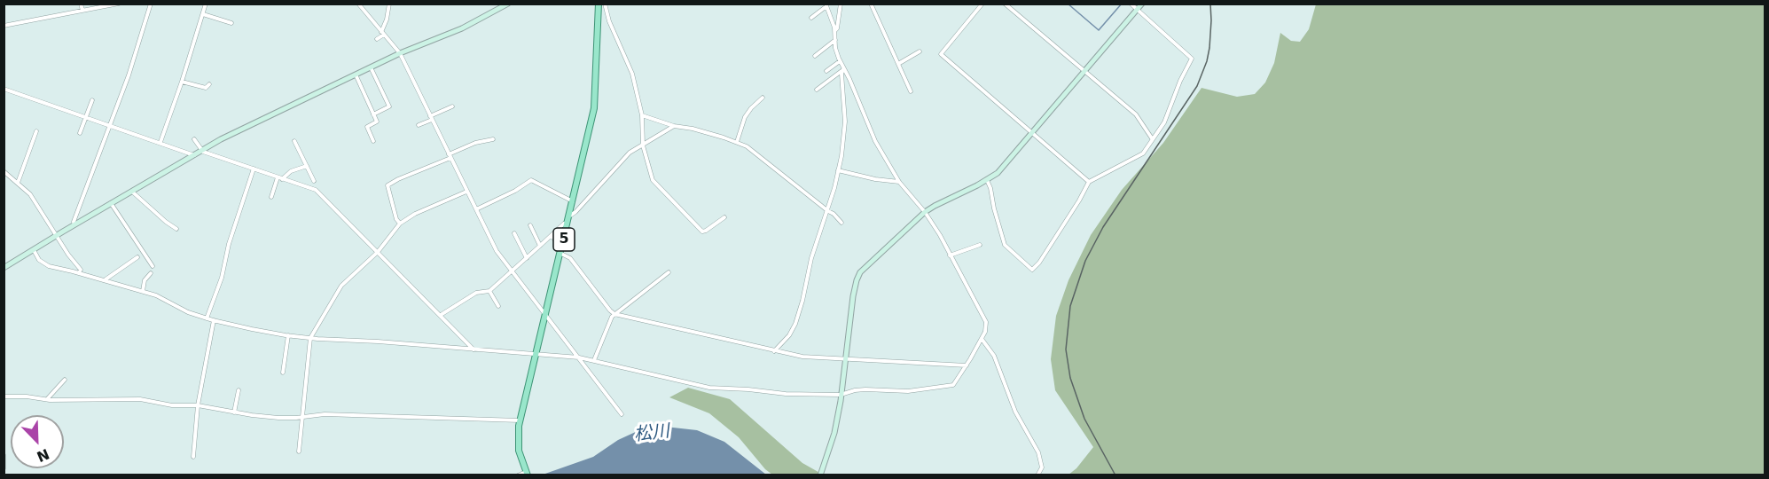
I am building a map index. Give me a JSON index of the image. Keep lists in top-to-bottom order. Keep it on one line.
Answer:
{"streets":{"main road":["5"]},"water":["松川"],"north":"bottom right"}
